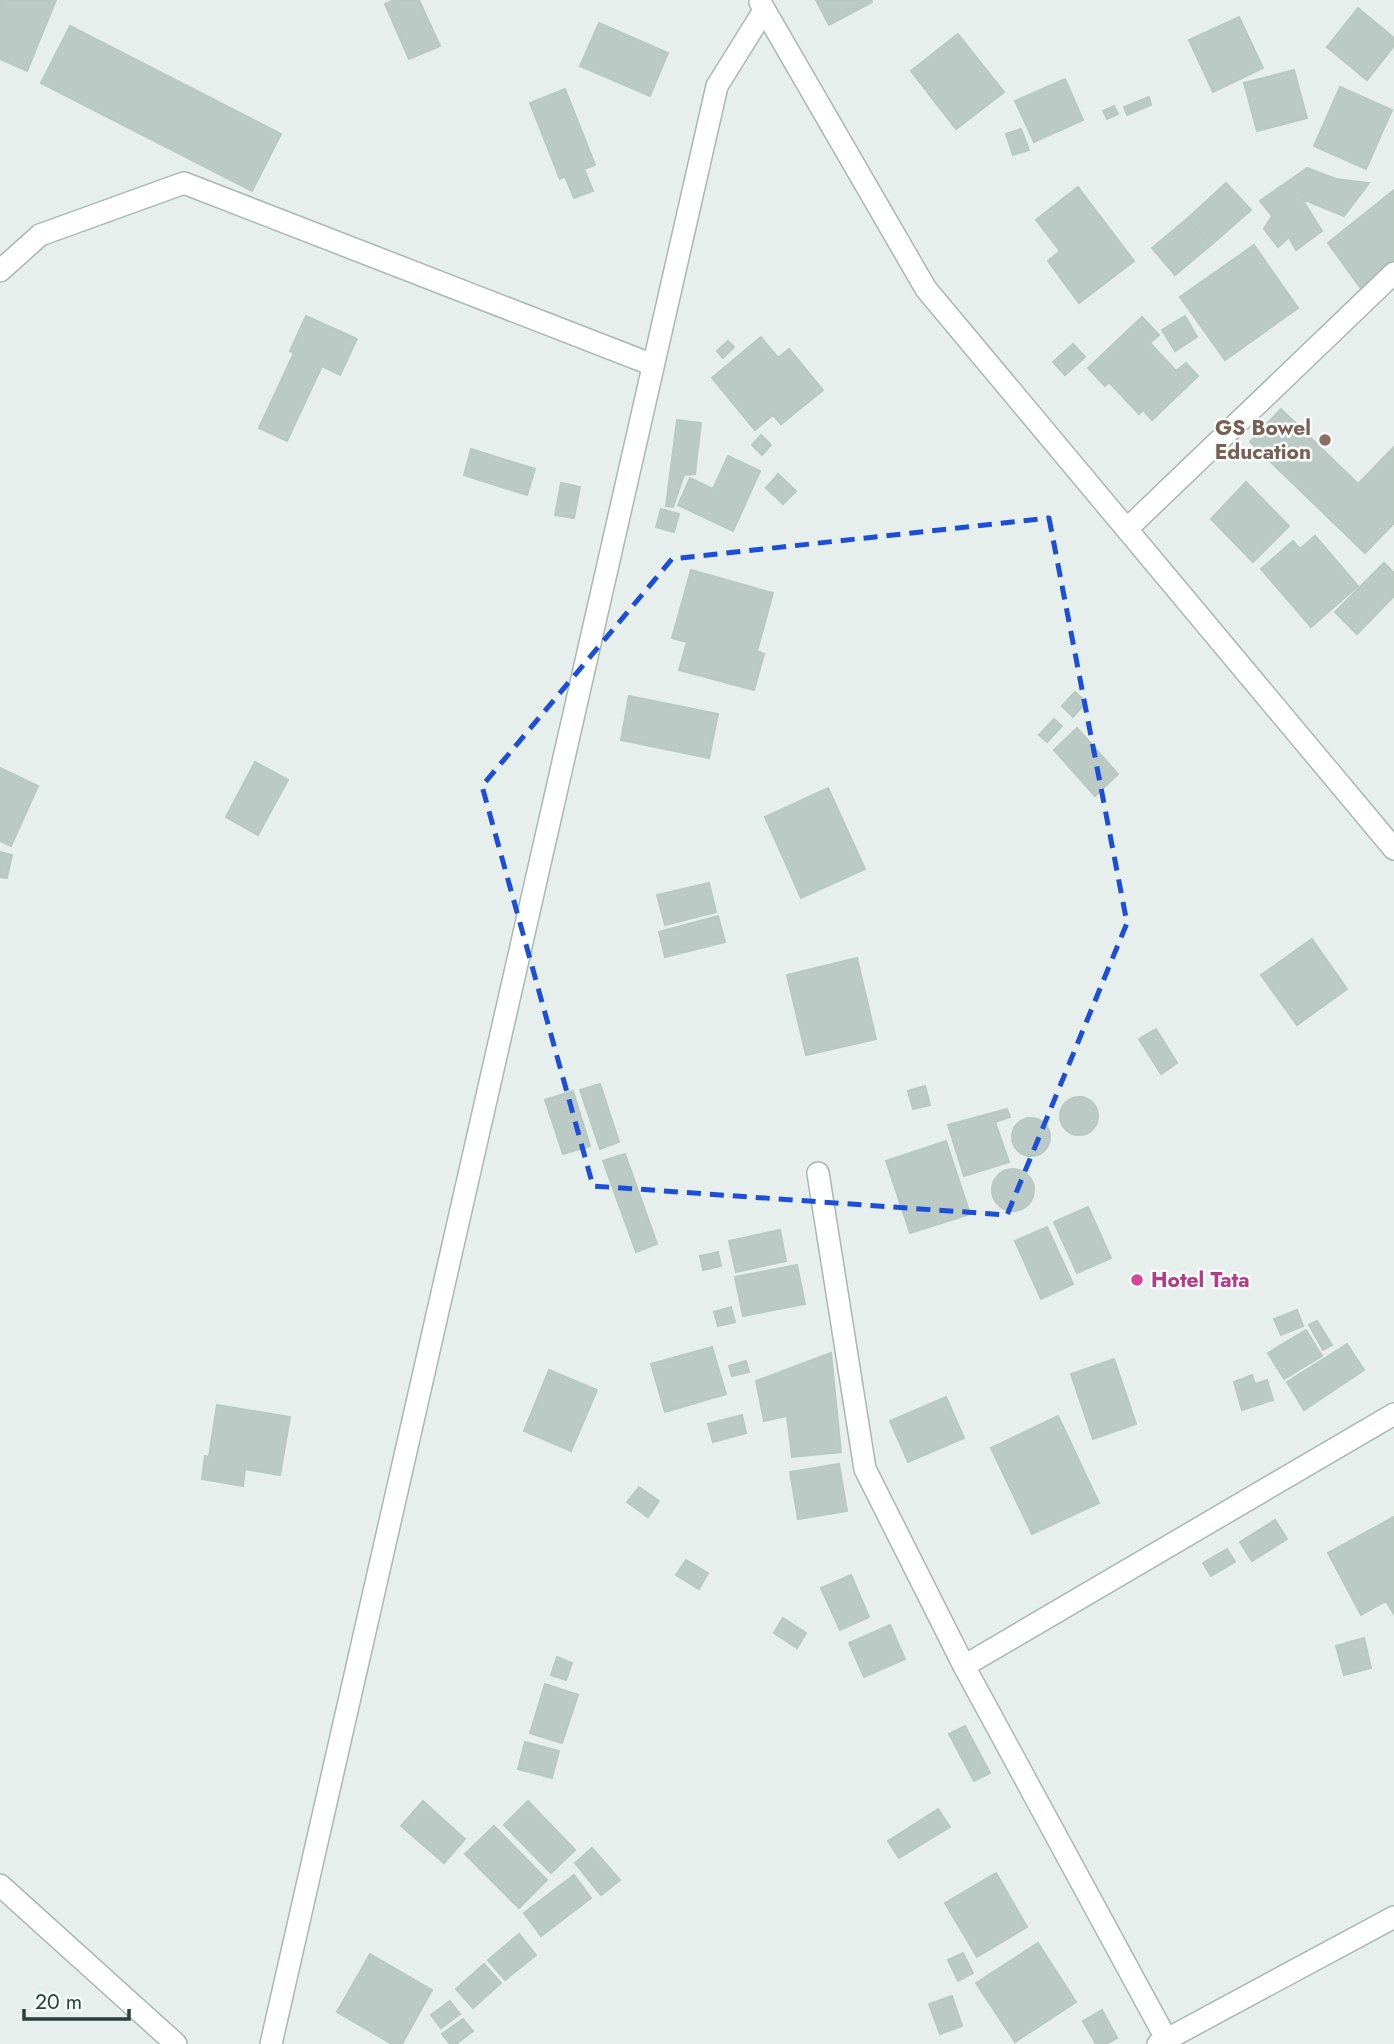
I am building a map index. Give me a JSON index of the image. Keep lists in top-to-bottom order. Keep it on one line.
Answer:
{"places":["GS Bowel Education","Hotel Tata"],"scale_bar":"20 m"}
